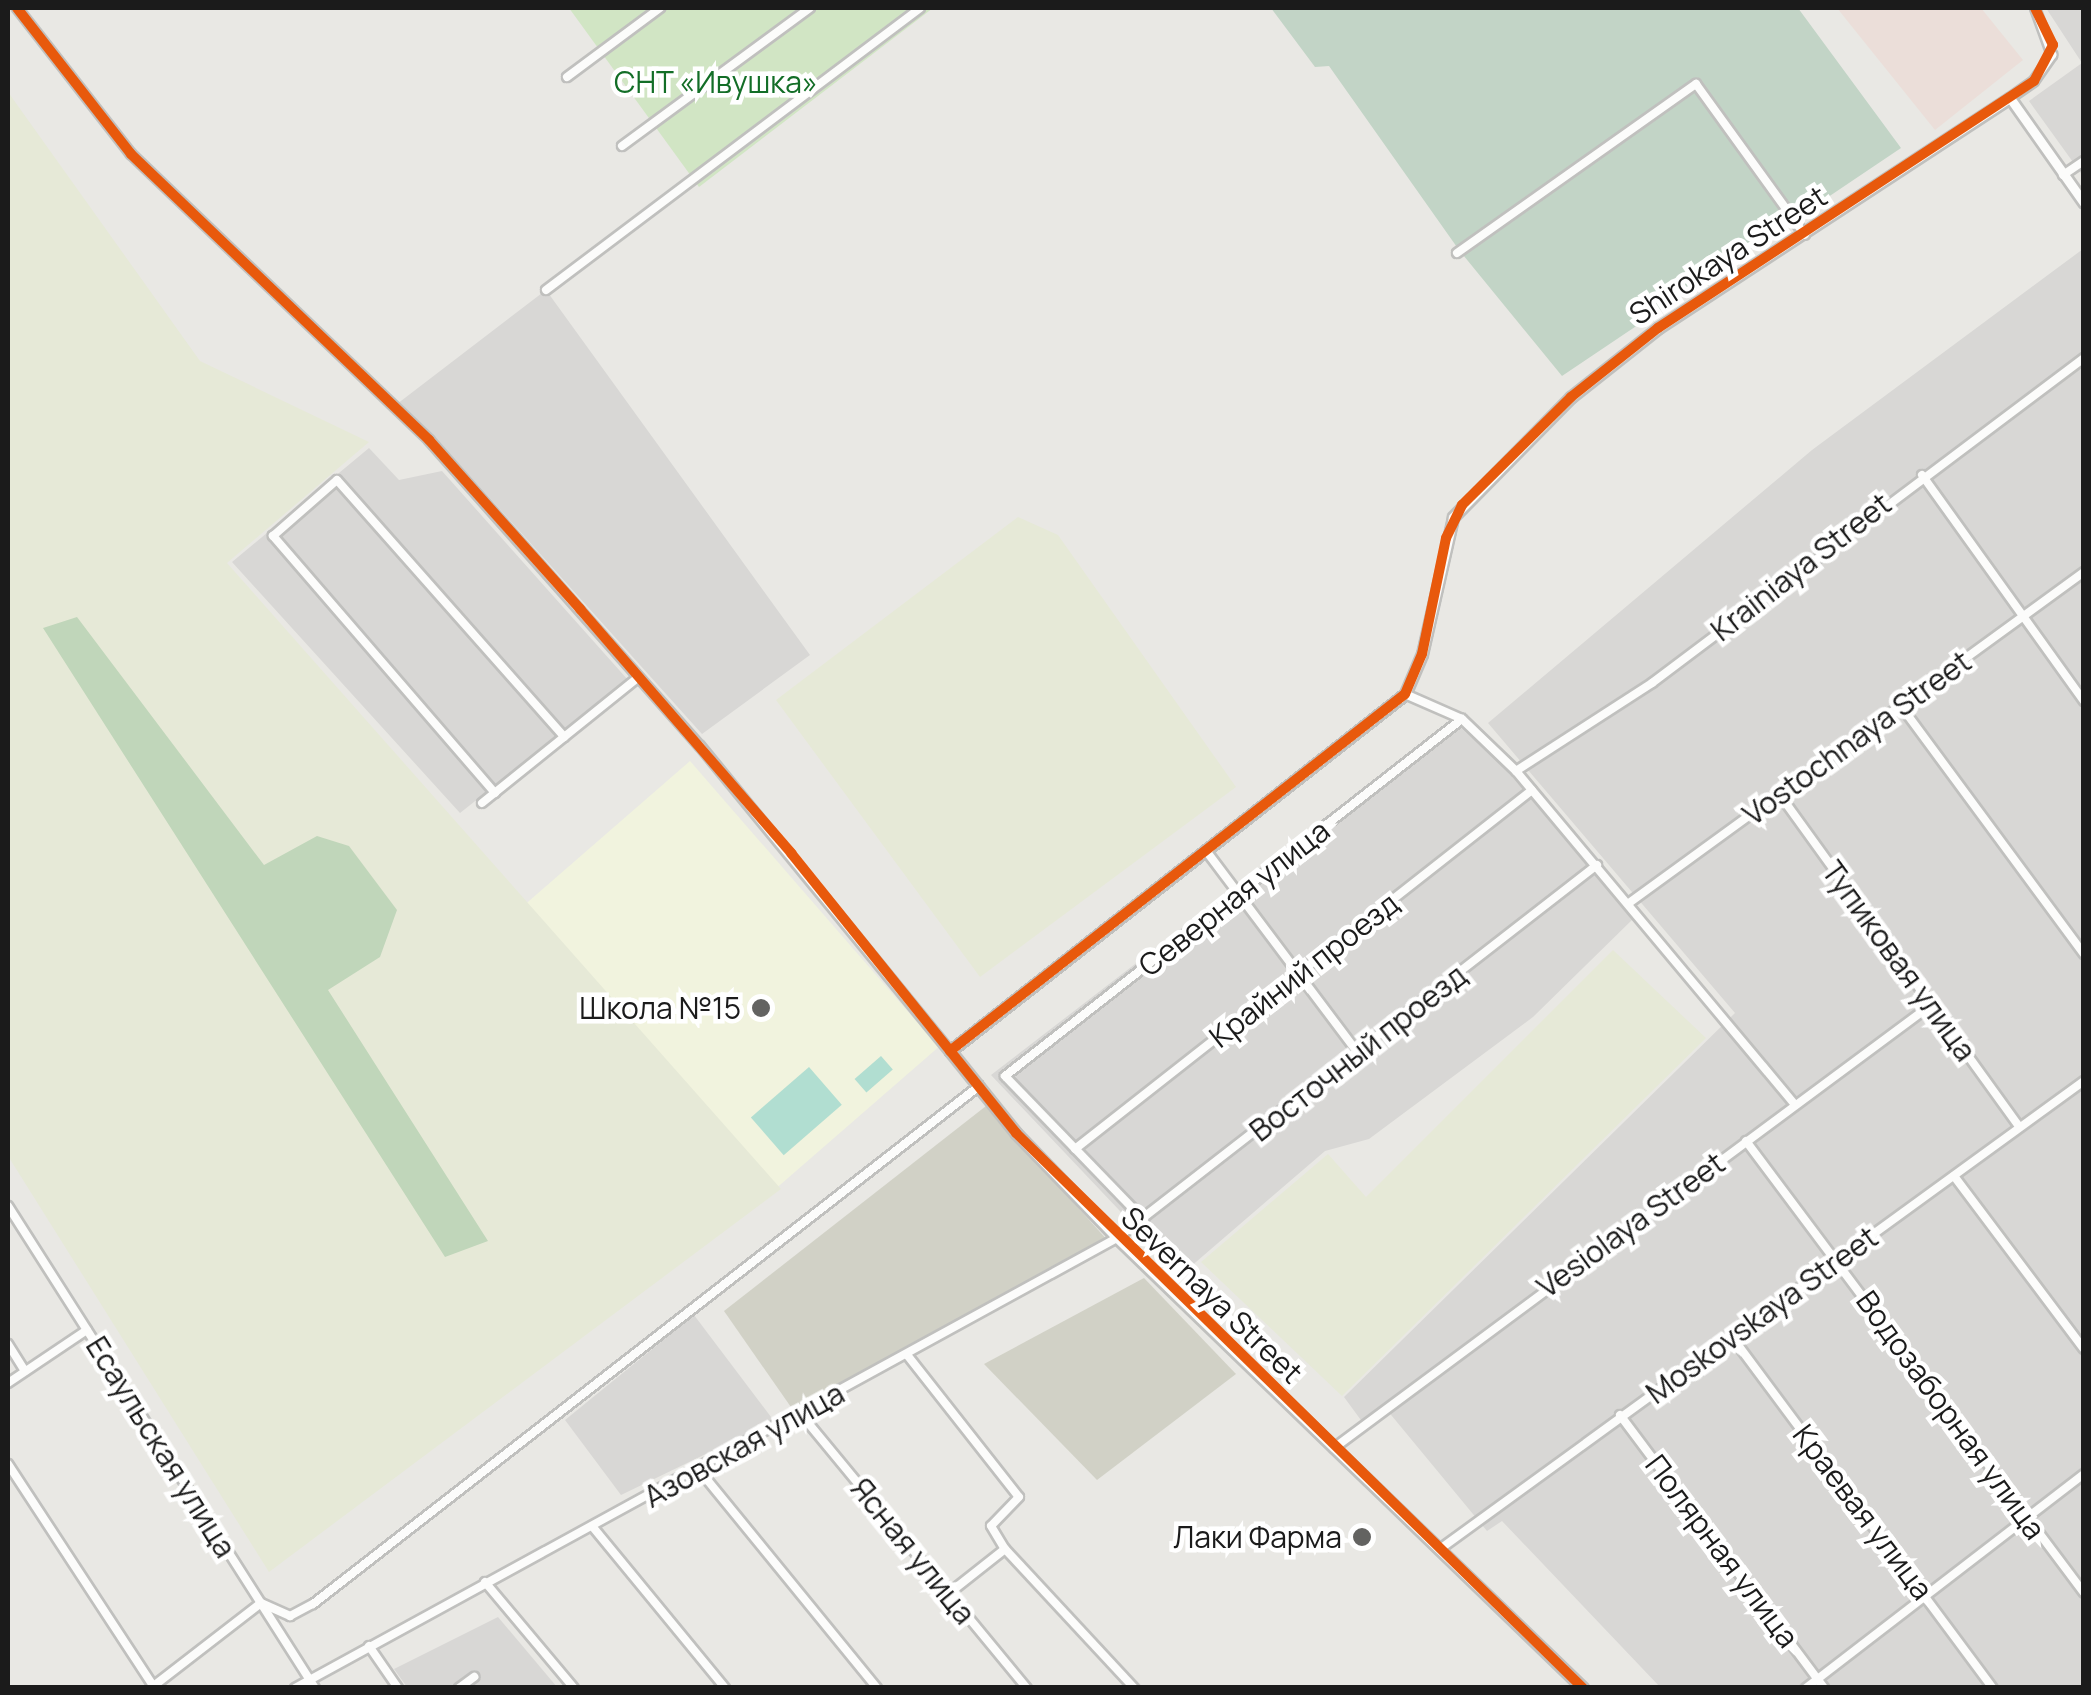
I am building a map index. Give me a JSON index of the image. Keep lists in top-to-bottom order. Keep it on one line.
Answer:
{"streets":{"street":["Shirokaya Street","Krainiaya Street","Vostochnaya Street","Северная улица","Тупиковая улица","Крайний проезд","Восточный проезд","Vesiolaya Street","Severnaya Street","Moskovskaya Street","Водозаборная улица","Азовская улица","Есаульская улица","Краевая улица","Ясная улица","Полярная улица"]},"crossings":[["Vostochnaya Street","Тупиковая улица"],["Северная улица","Крайний проезд"],["Тупиковая улица","Vesiolaya Street"],["Тупиковая улица","Moskovskaya Street"],["Восточный проезд","Severnaya Street"],["Восточный проезд","Азовская улица"],["Vesiolaya Street","Severnaya Street"],["Vesiolaya Street","Водозаборная улица"],["Severnaya Street","Moskovskaya Street"],["Severnaya Street","Азовская улица"],["Moskovskaya Street","Водозаборная улица"],["Moskovskaya Street","Краевая улица"],["Moskovskaya Street","Полярная улица"],["Азовская улица","Есаульская улица"],["Азовская улица","Ясная улица"]],"parks":["СНТ «Ивушка»"],"places":["Школа №15","Лаки Фарма"]}
